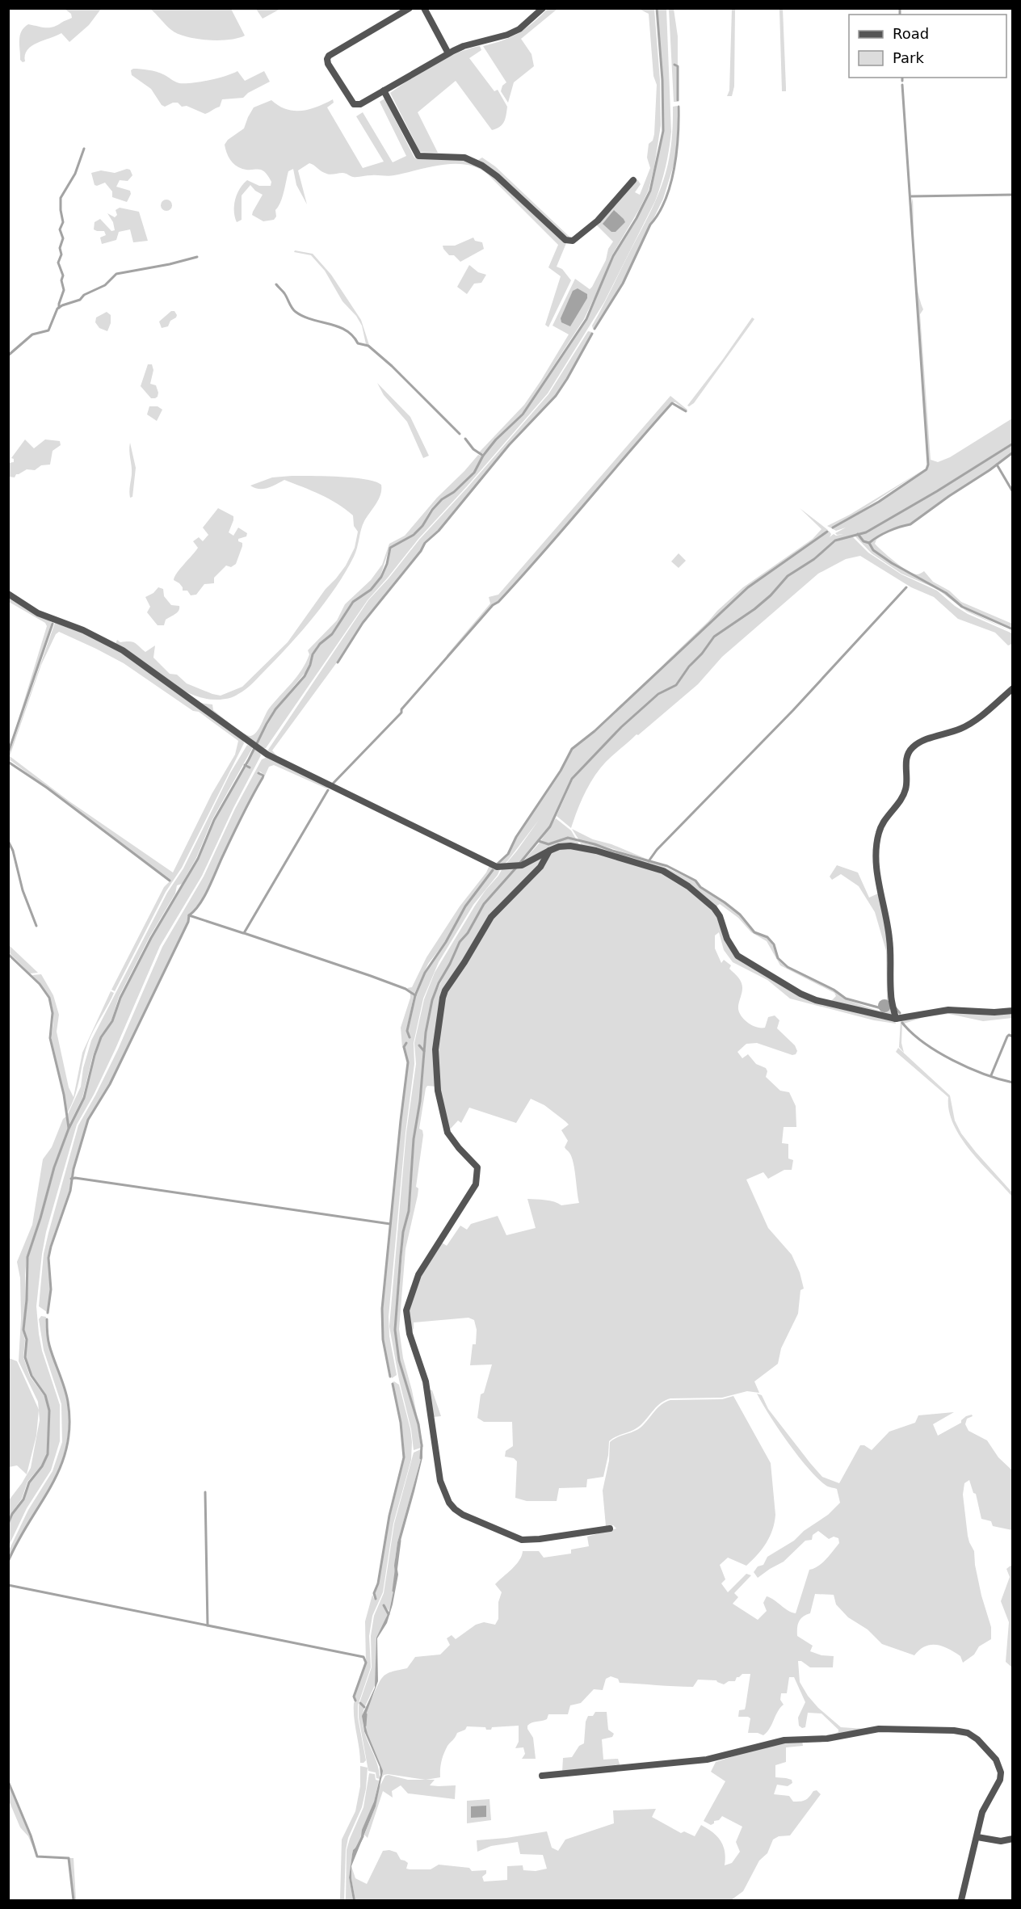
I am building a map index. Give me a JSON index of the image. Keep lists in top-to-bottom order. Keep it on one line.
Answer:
{"legend":["Road","Park"]}
